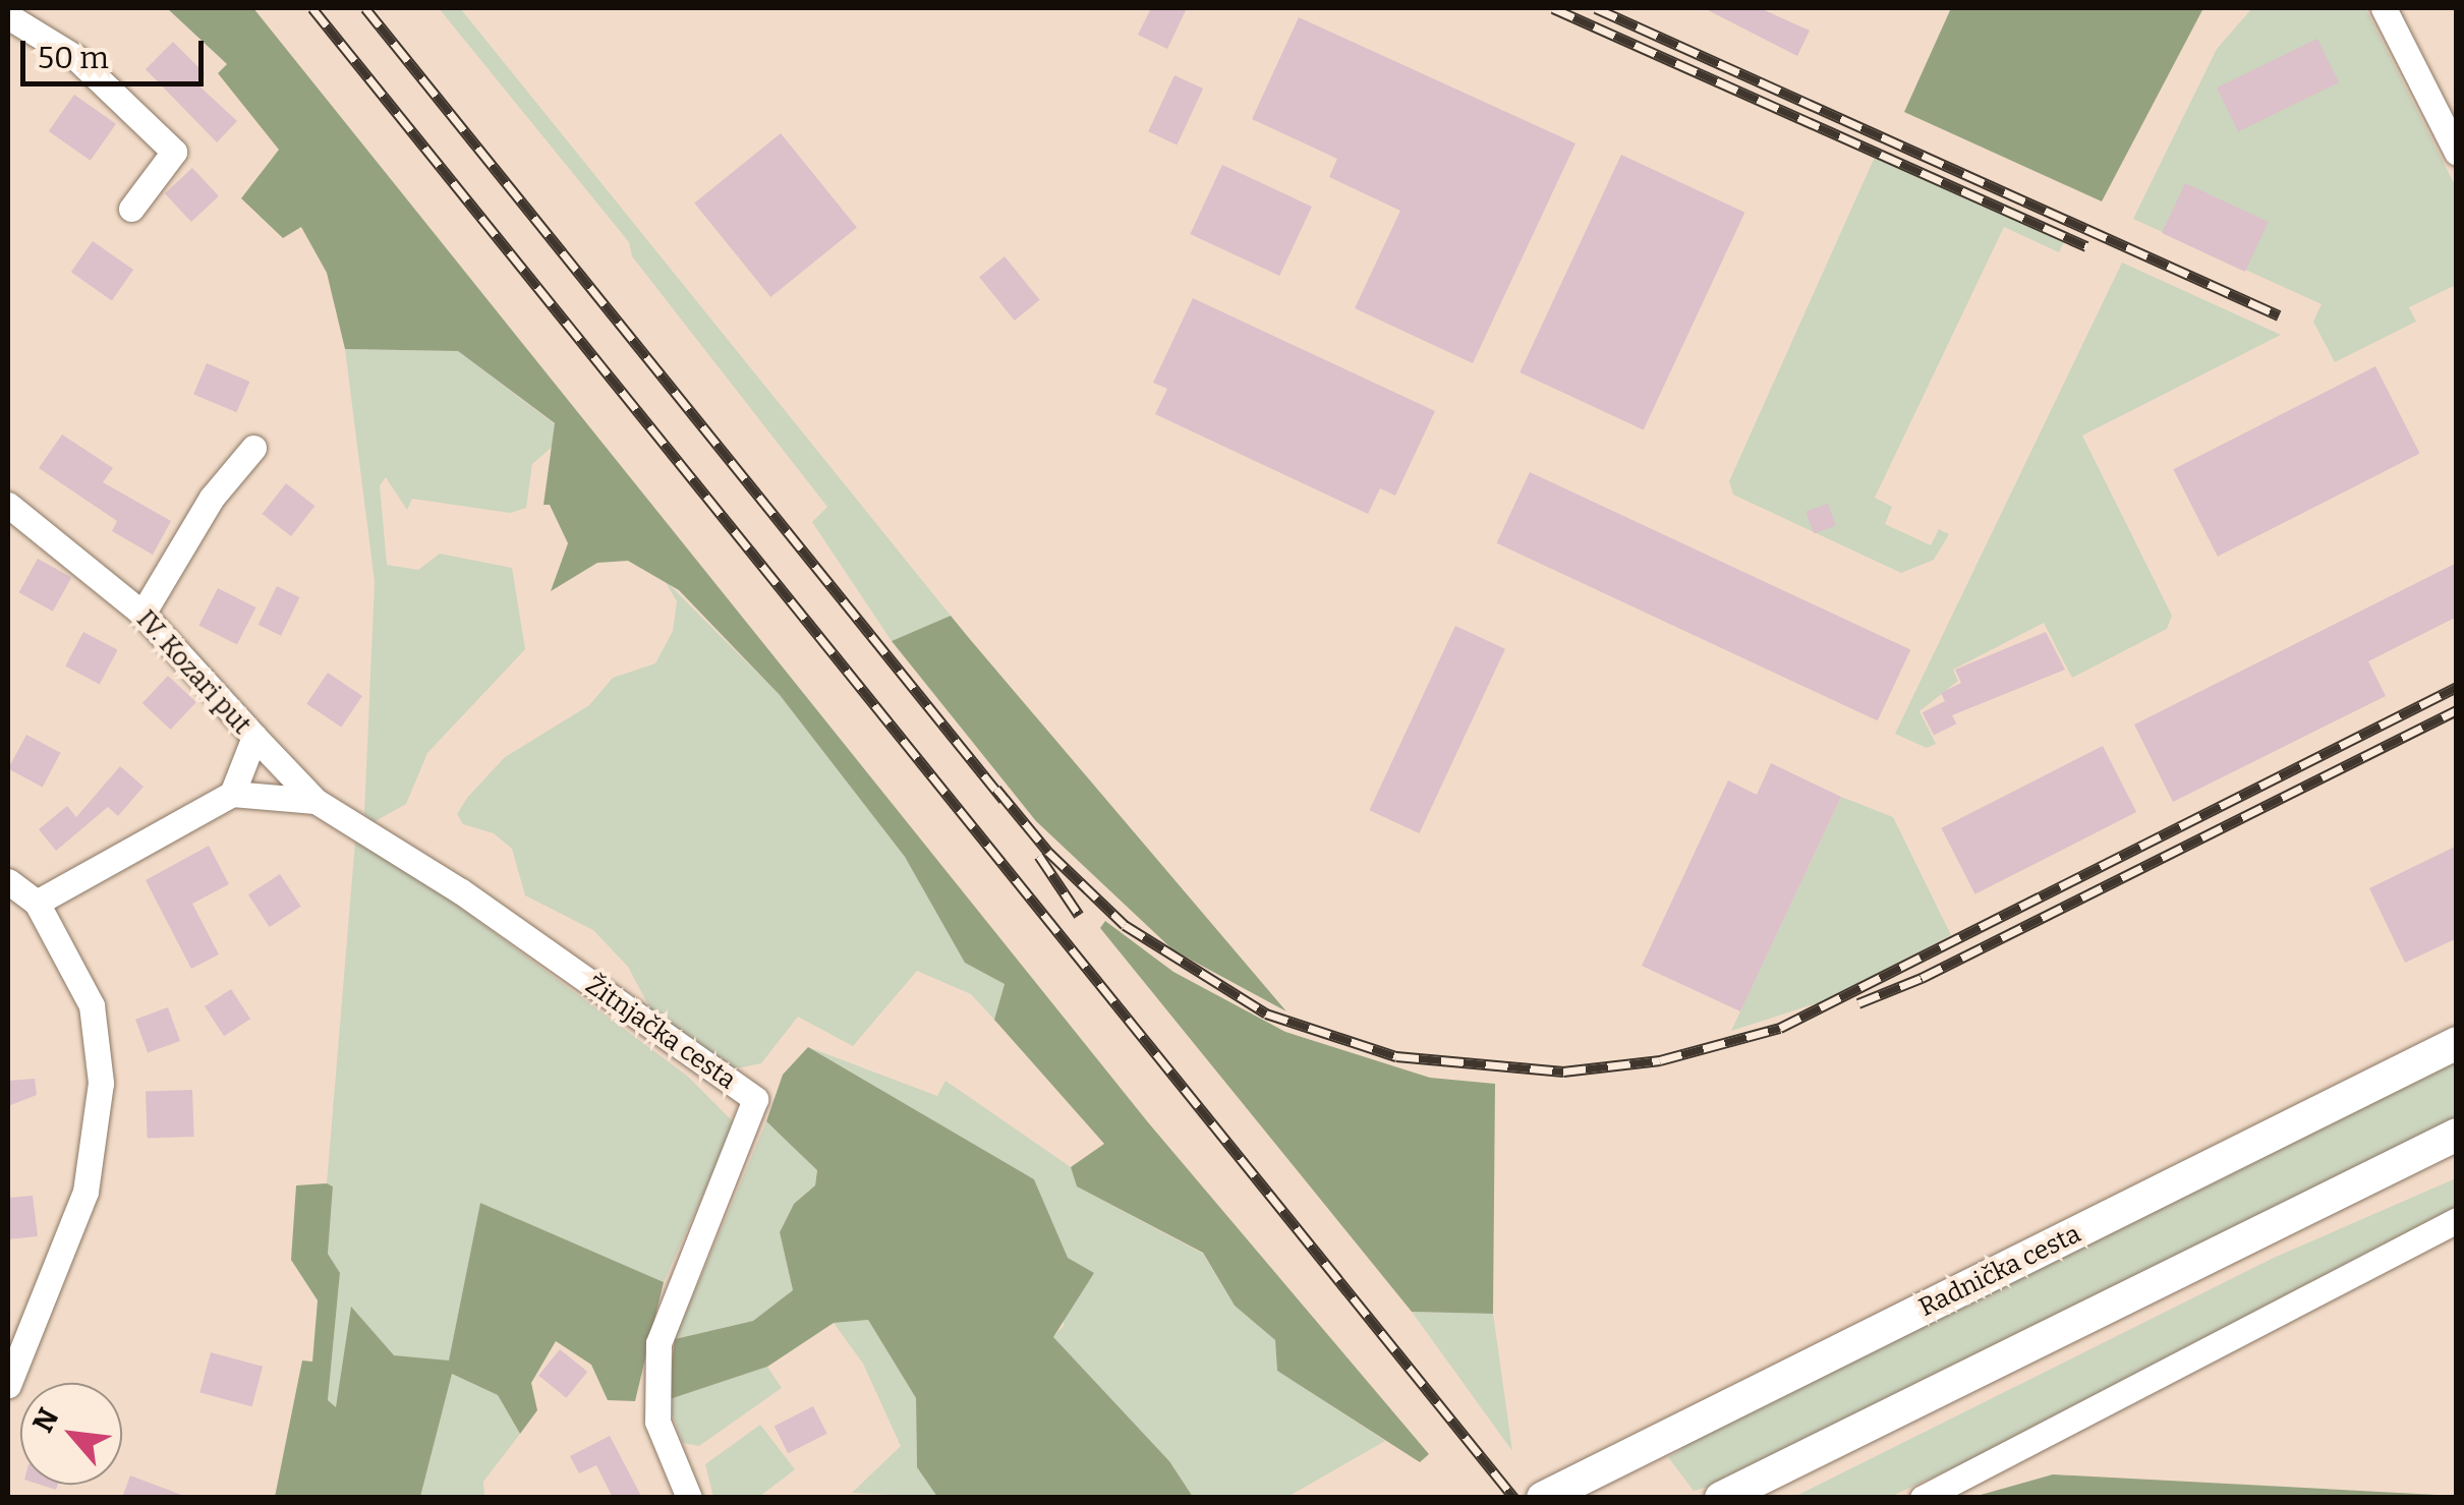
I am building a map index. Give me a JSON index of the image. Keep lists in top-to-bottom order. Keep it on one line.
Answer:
{"streets":{"main road":["Radnička cesta"],"street":["IV. Kozari put","Žitnjačka cesta"]},"scale_bar":"50 m","north":"top left"}
